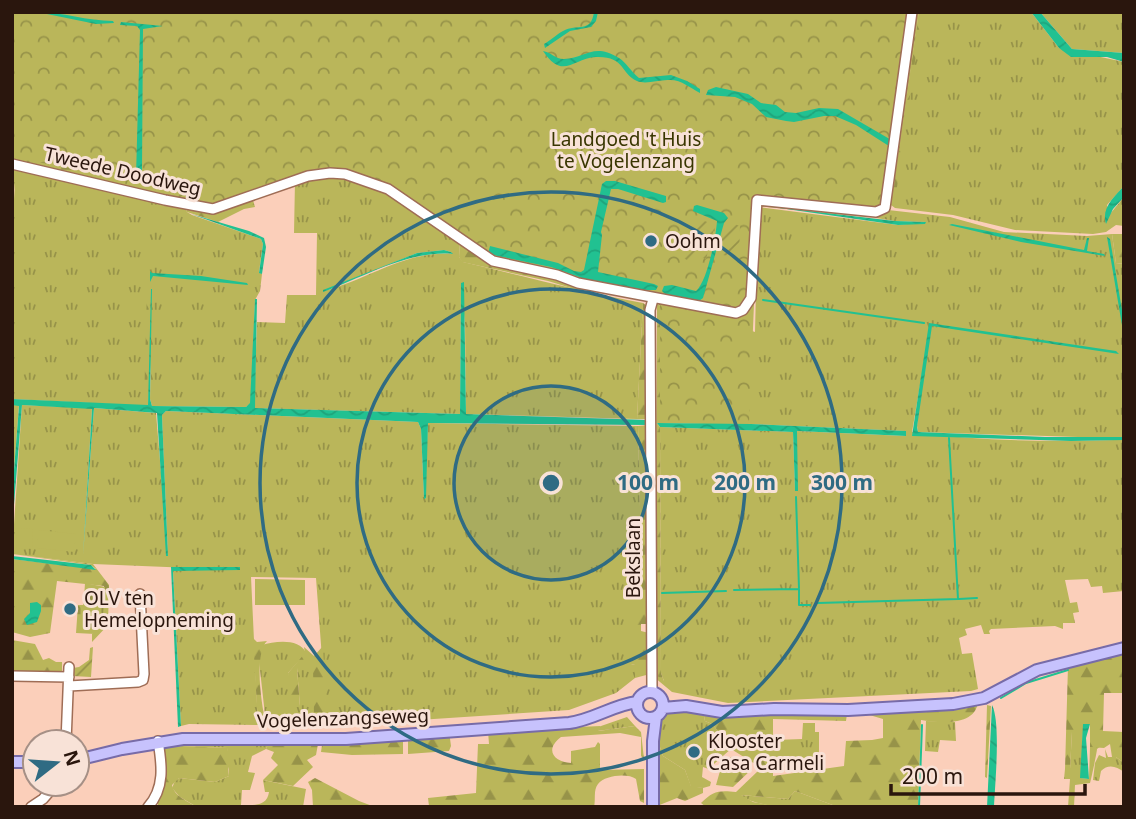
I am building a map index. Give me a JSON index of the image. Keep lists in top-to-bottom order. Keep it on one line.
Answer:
{"streets":{"main road":["Vogelenzangseweg"],"street":["Tweede Doodweg","Bekslaan"]},"crossings":[["Tweede Doodweg","Bekslaan"],["Bekslaan","Vogelenzangseweg"]],"parks":["Landgoed 't Huis te Vogelenzang"],"places":["Oohm","OLV ten Hemelopneming","Klooster Casa Carmeli"],"scale_bar":"200 m","north":"right","rings":["100 m","200 m","300 m"]}
